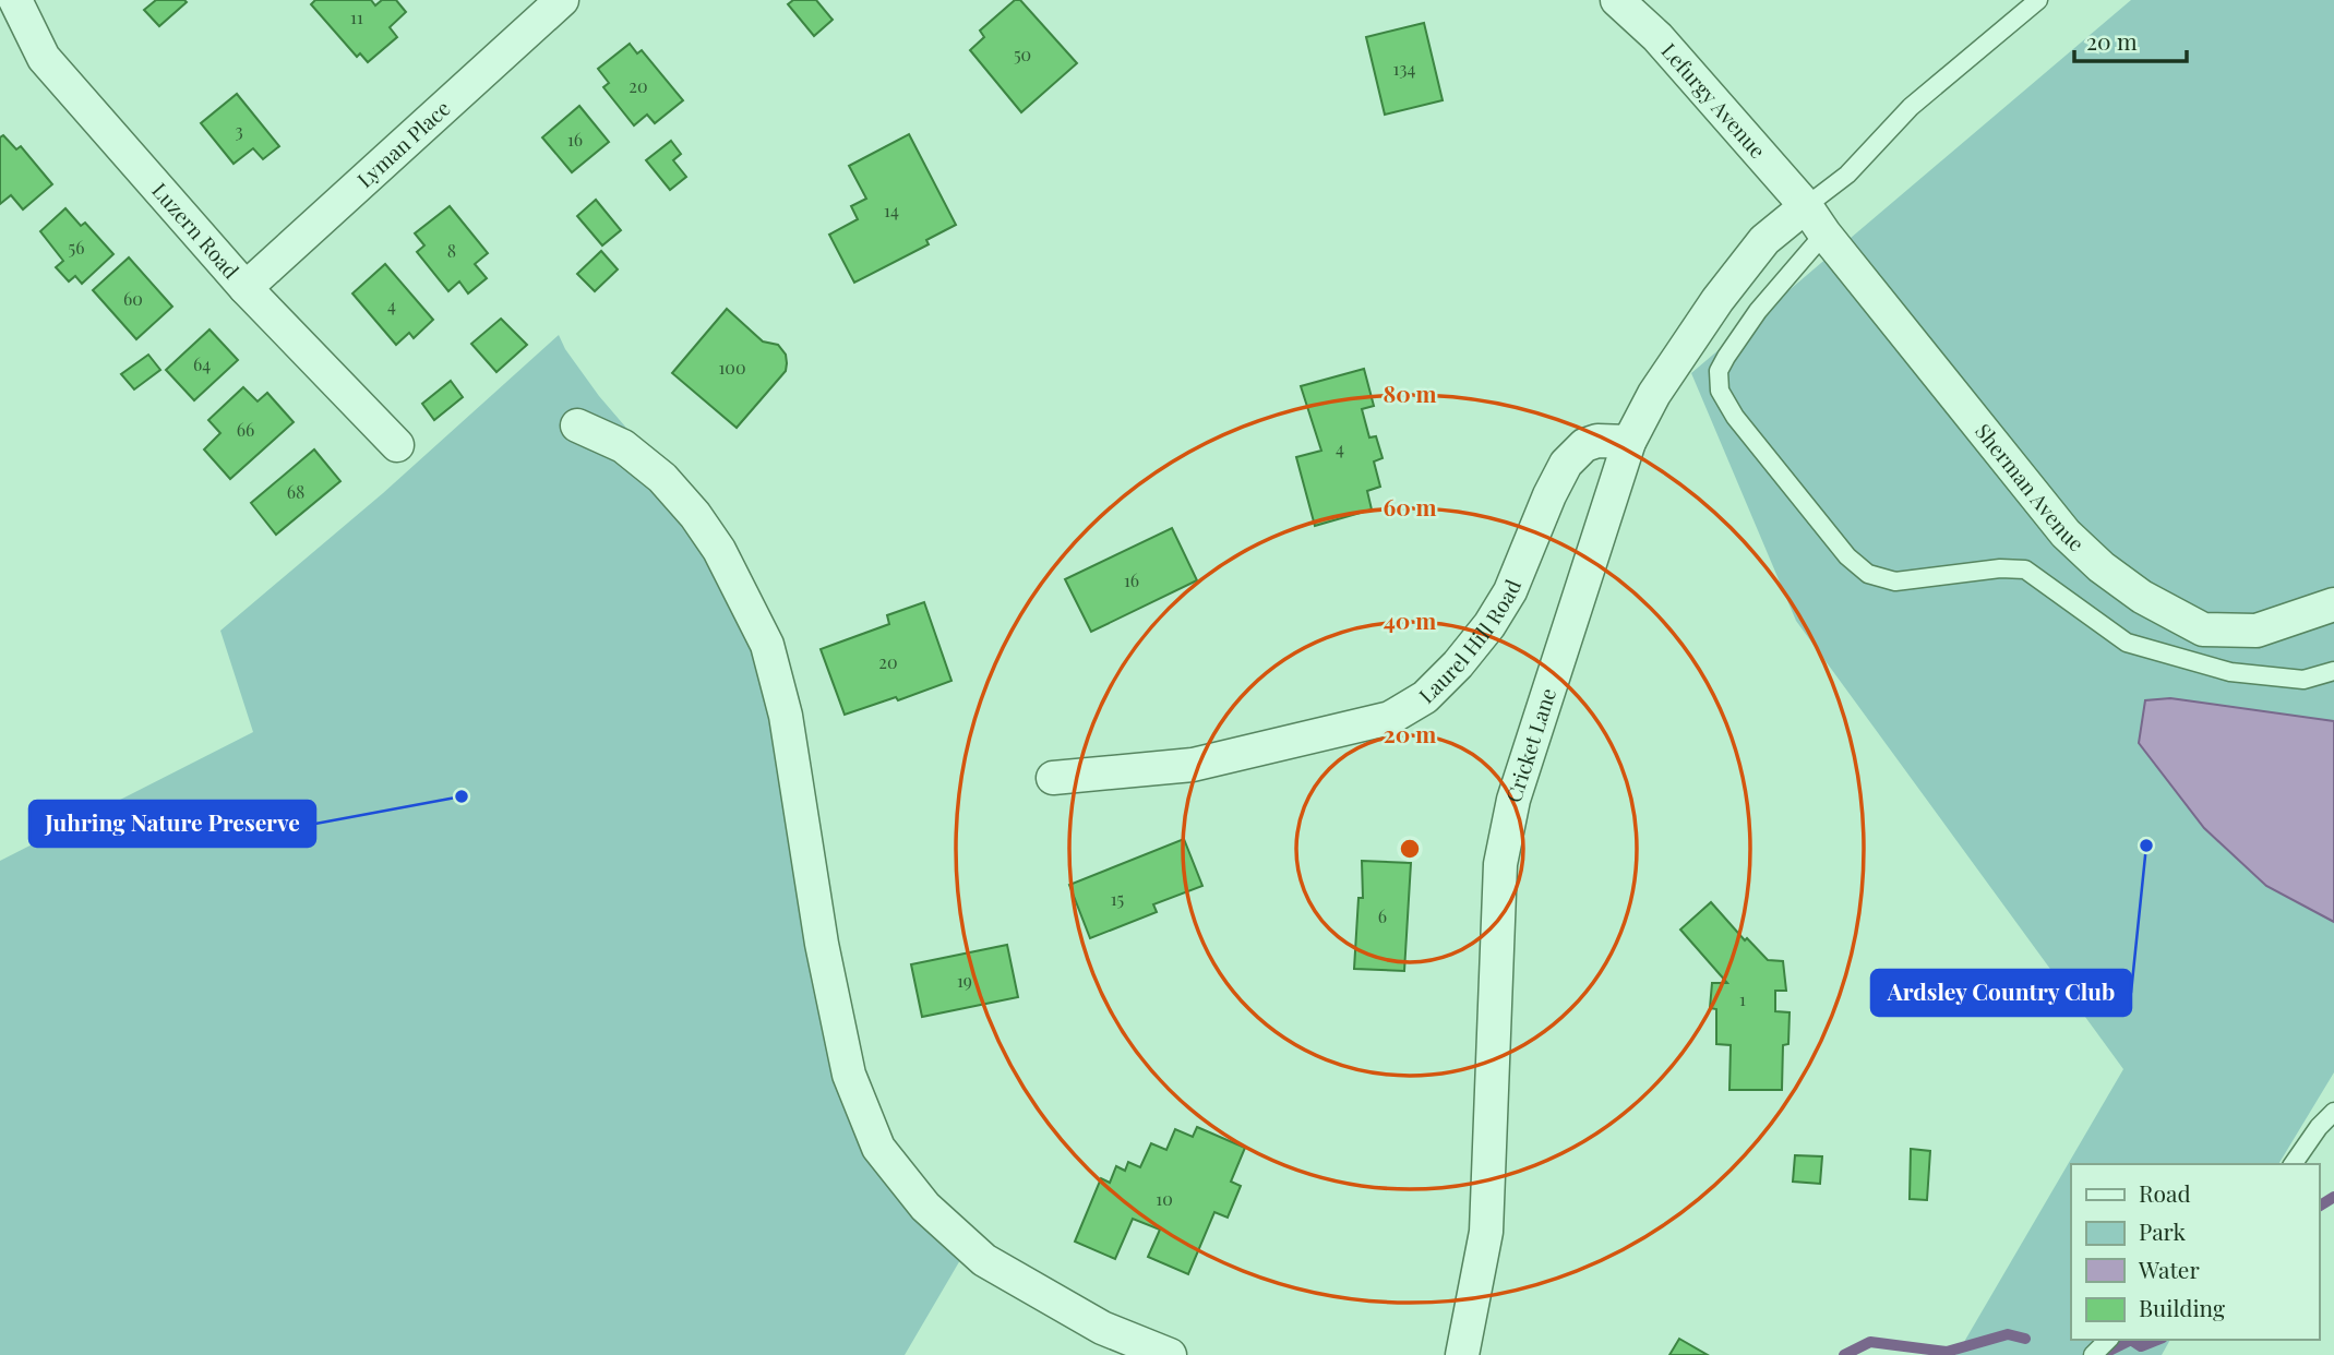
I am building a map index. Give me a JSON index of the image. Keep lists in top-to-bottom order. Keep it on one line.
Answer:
{"streets":{"street":["Lefurgy Avenue","Lyman Place","Luzern Road","Sherman Avenue","Laurel Hill Road","Cricket Lane"]},"crossings":[["Lefurgy Avenue","Sherman Avenue"],["Lefurgy Avenue","Cricket Lane"],["Lyman Place","Luzern Road"],["Sherman Avenue","Cricket Lane"],["Laurel Hill Road","Cricket Lane"]],"places":["Juhring Nature Preserve","Ardsley Country Club"],"house_numbers":["11","50","134","20","3","16","14","56","8","60","4","64","100","66","4","68","16","20","15","6","19","1","10"],"legend":["Road","Park","Water","Building"],"scale_bar":"20 m","rings":["80 m","60 m","40 m","20 m"]}
